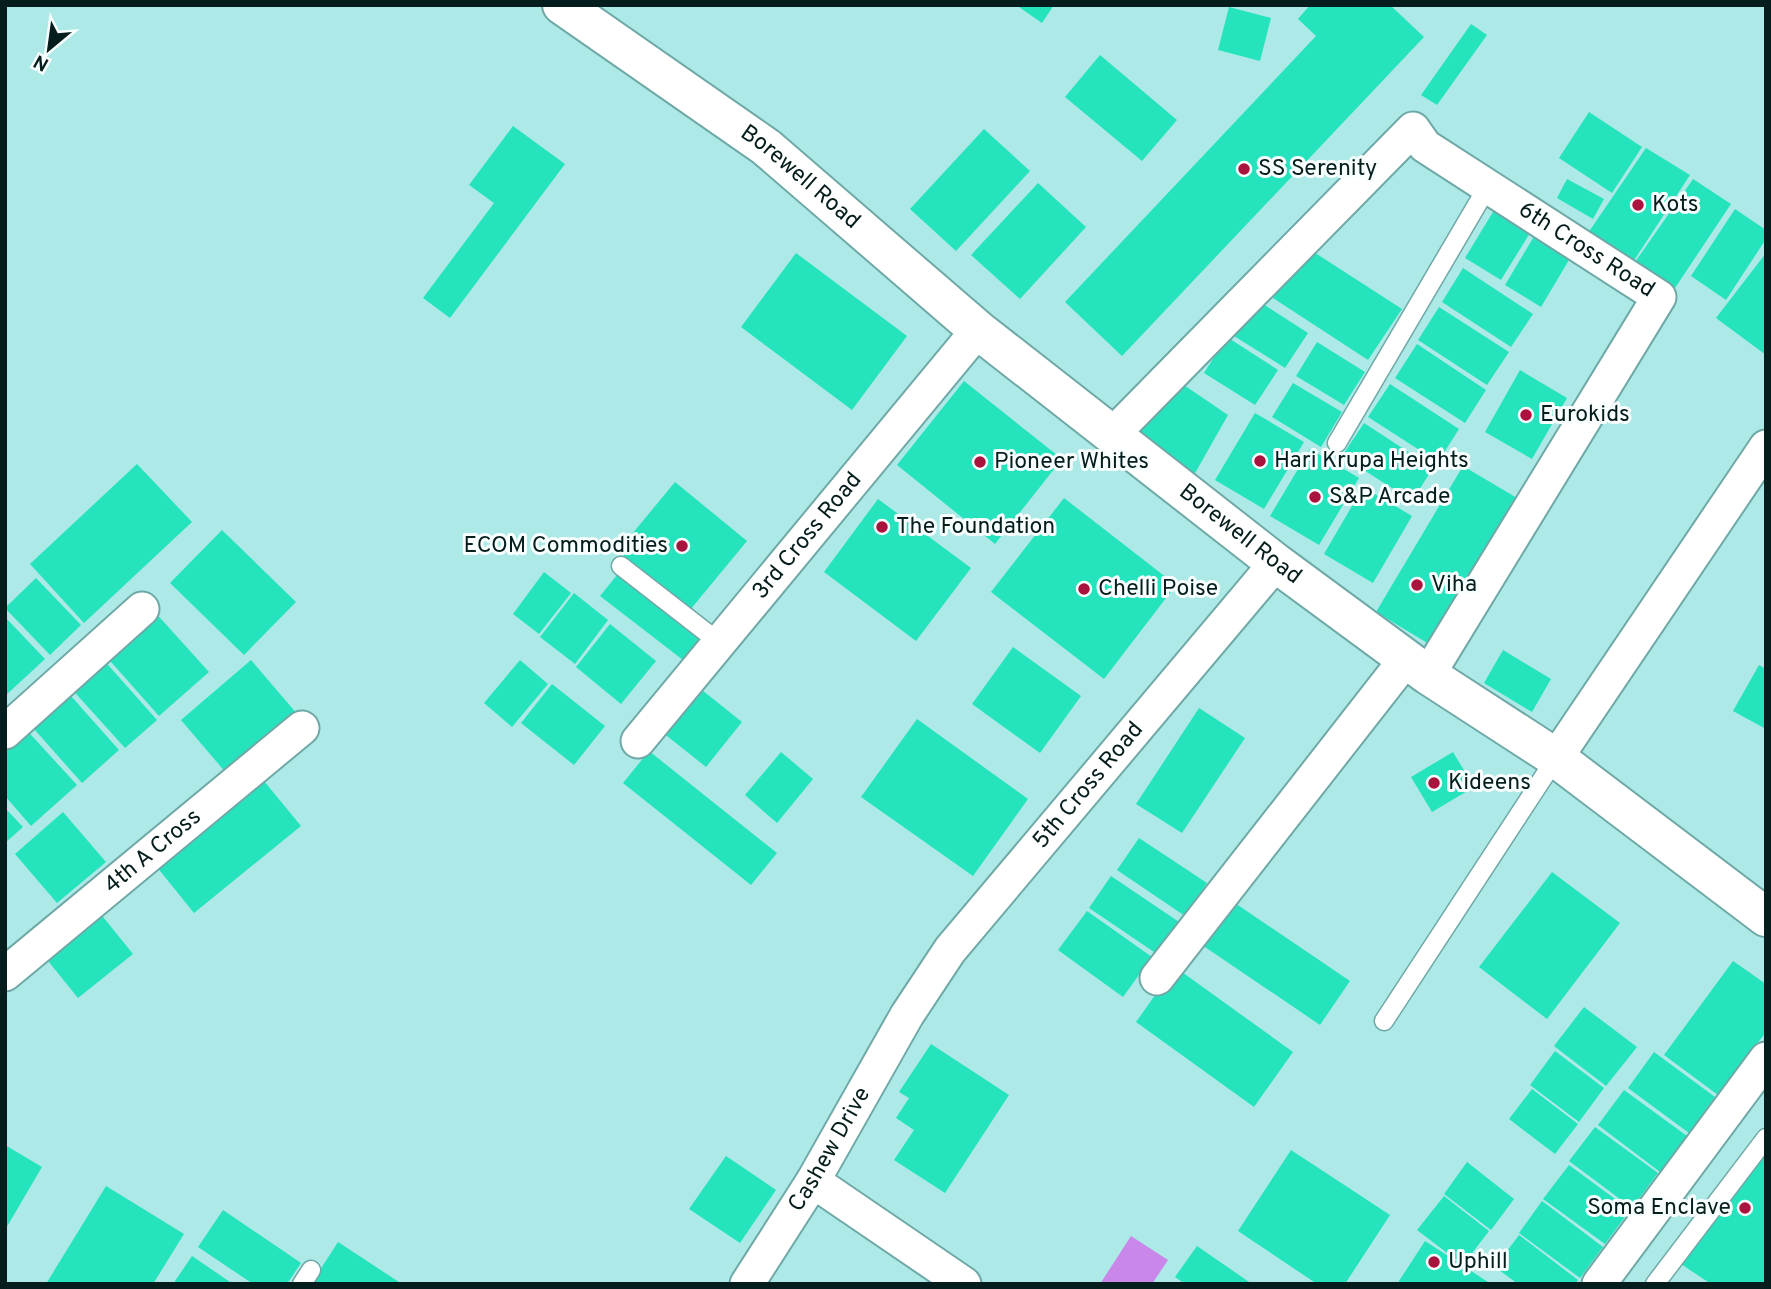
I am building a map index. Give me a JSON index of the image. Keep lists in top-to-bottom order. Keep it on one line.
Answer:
{"streets":{"street":["Borewell Road","6th Cross Road","3rd Cross Road","5th Cross Road","4th A Cross","Cashew Drive"]},"crossings":[["Borewell Road","6th Cross Road"],["Borewell Road","3rd Cross Road"],["Borewell Road","5th Cross Road"],["5th Cross Road","Cashew Drive"]],"places":["SS Serenity","Kots","Eurokids","Hari Krupa Heights","Pioneer Whites","S&P Arcade","The Foundation","ECOM Commodities","Viha","Chelli Poise","Kideens","Soma Enclave","Uphill"],"north":"bottom left"}
